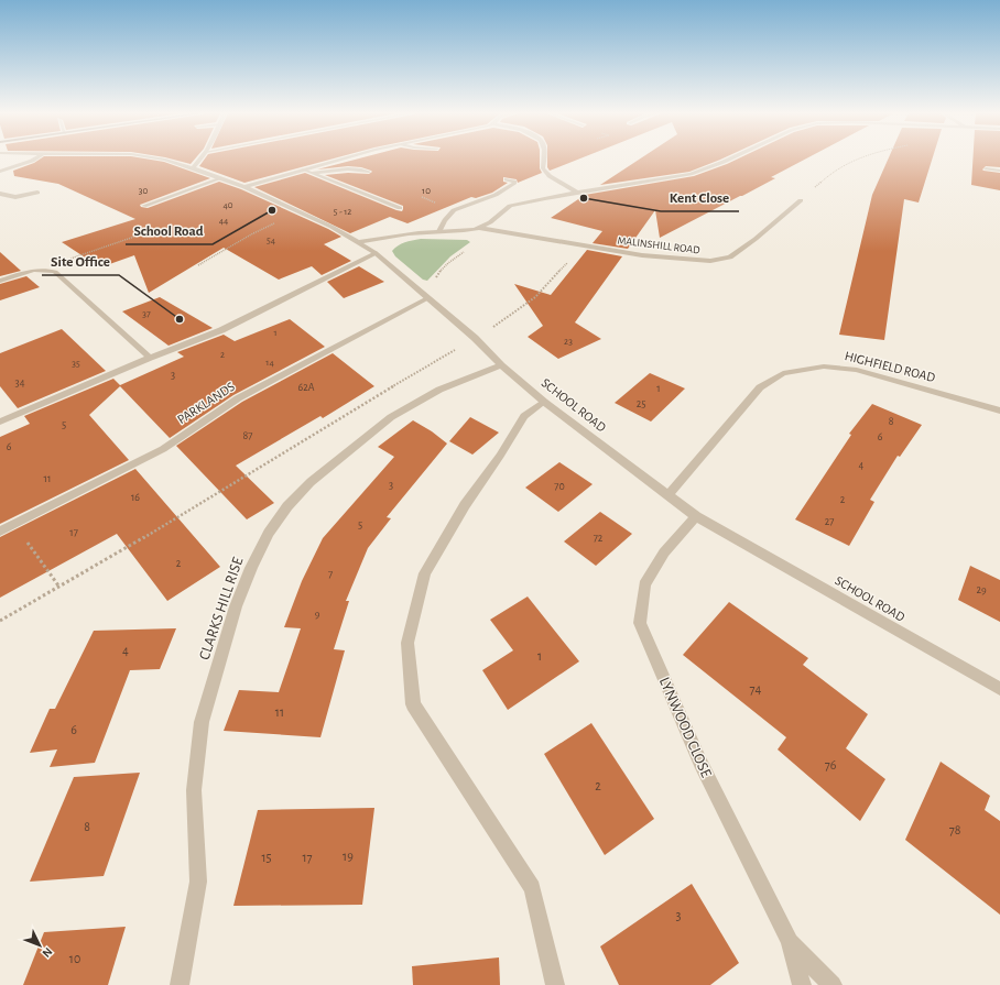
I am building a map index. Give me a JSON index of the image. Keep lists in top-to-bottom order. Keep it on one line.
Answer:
{"streets":{"street":["MALINSHILL ROAD","HIGHFIELD ROAD","PARKLANDS","SCHOOL ROAD","CLARKS HILL RISE","LYNWOOD CLOSE"]},"crossings":[["MALINSHILL ROAD","SCHOOL ROAD"],["HIGHFIELD ROAD","SCHOOL ROAD"],["PARKLANDS","SCHOOL ROAD"],["SCHOOL ROAD","CLARKS HILL RISE"],["SCHOOL ROAD","LYNWOOD CLOSE"]],"places":["Kent Close","School Road","Site Office"],"house_numbers":["30","10","40","5 - 12","44","54","37","1","23","2","14","35","3","34","62A","1","25","8","5","87","6","6","4","11","3","70","16","2","27","5","17","72","2","7","29","9","4","1","74","11","6","76","2","8","78","19","15","17","3","10"],"north":"bottom right"}
